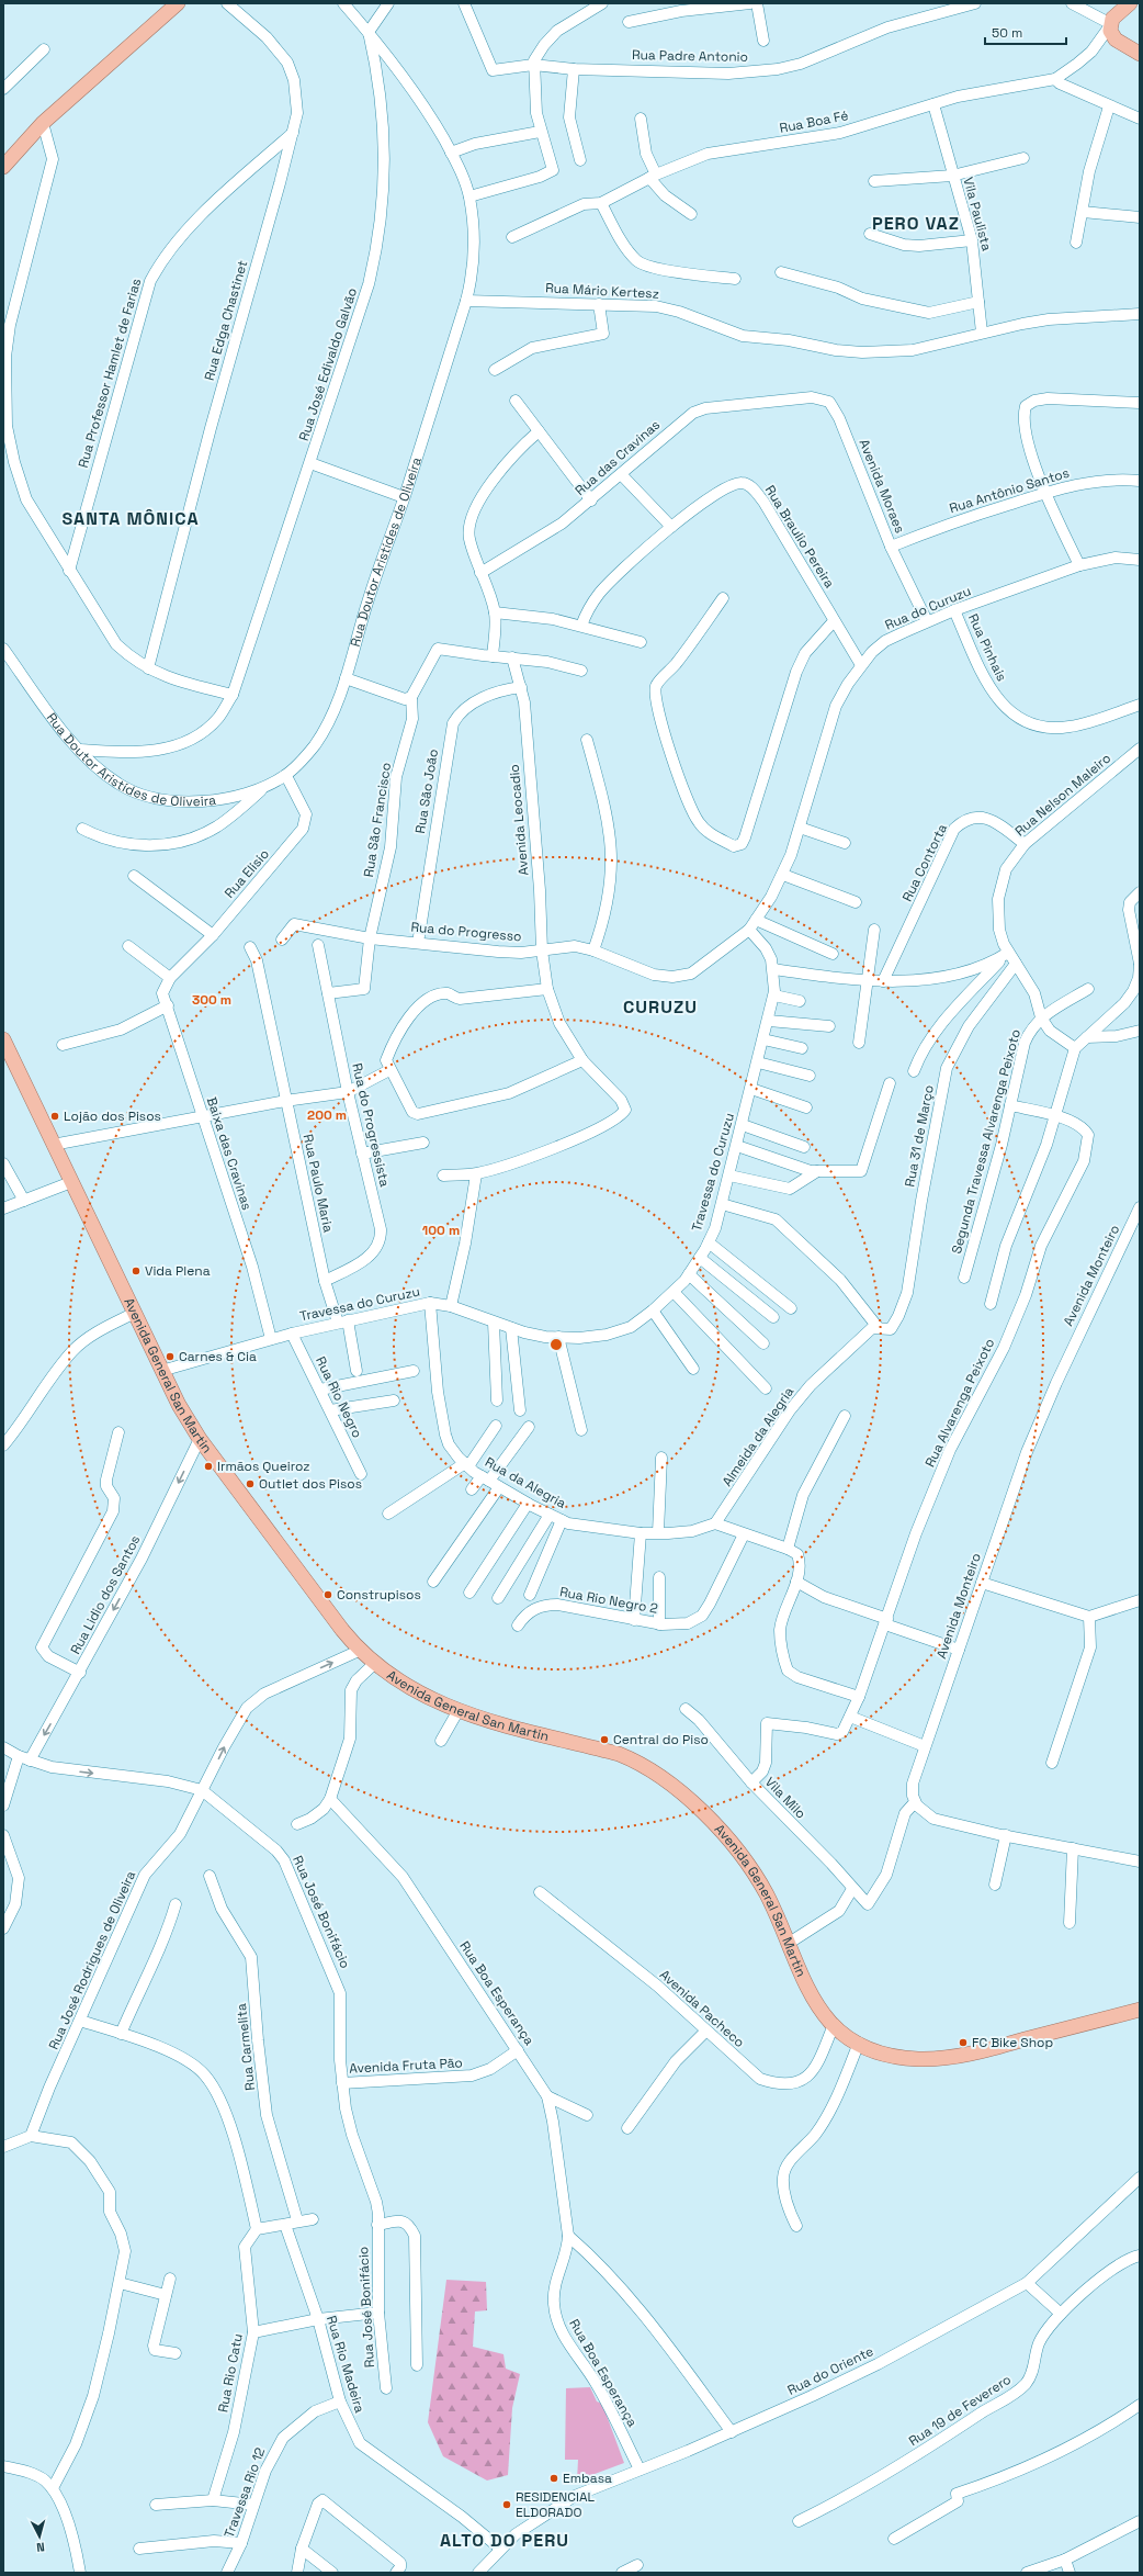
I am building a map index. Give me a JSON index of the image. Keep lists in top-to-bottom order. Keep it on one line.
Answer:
{"streets":{"main road":["Avenida General San Martin"],"street":["Rua Padre Antonio","Rua Boa Fé","Vila Paulista","Rua Mário Kertesz","Rua Edga Chastinet","Rua José Edivaldo Galvão","Rua Professor Hamlet de Farias","Rua das Cravinas","Avenida Moraes","Rua Antônio Santos","Rua Braulio Pereira","Rua Doutor Aristídes de Oliveira","Rua do Curuzu","Rua Pinhais","Rua São João","Rua Nelson Maleiro","Rua São Francisco","Avenida Leocadio","Rua Contorta","Rua Elisio","Rua do Progresso","Rua do Progressista","Rua 31 de Março","Segunda Travessa Alvarenga Peixoto","Baixa das Cravinas","Travessa do Curuzu","Rua Paulo Maria","Avenida Monteiro","Rua Rio Negro","Rua Alvarenga Peixoto","Almeida da Alegria","Rua da Alegria","Rua Lidio dos Santos","Rua Rio Negro 2","Vila Milo","Rua José Bonifácio","Rua José Rodrigues de Oliveira","Rua Boa Esperança","Avenida Pacheco","Rua Carmelita","Avenida Fruta Pão","Rua Rio Madeira","Rua do Oriente","Rua Rio Catu","Rua 19 de Feverero","Travessa Rio 12"]},"crossings":[["Rua Boa Fé","Vila Paulista"],["Vila Paulista","Rua Mário Kertesz"],["Rua Mário Kertesz","Rua Doutor Aristídes de Oliveira"],["Rua Edga Chastinet","Rua Professor Hamlet de Farias"],["Rua José Edivaldo Galvão","Rua Doutor Aristídes de Oliveira"],["Rua das Cravinas","Avenida Moraes"],["Avenida Moraes","Rua Antônio Santos"],["Avenida Moraes","Rua do Curuzu"],["Rua Braulio Pereira","Rua do Curuzu"],["Rua Doutor Aristídes de Oliveira","Rua Elisio"],["Rua do Curuzu","Rua Pinhais"],["Rua do Curuzu","Rua do Progresso"],["Rua São João","Avenida Leocadio"],["Rua São João","Rua do Progresso"],["Rua Nelson Maleiro","Rua Contorta"],["Rua Nelson Maleiro","Rua 31 de Março"],["Rua Nelson Maleiro","Segunda Travessa Alvarenga Peixoto"],["Rua São Francisco","Rua do Progresso"],["Rua São Francisco","Rua do Progressista"],["Avenida Leocadio","Rua do Progresso"],["Rua Elisio","Baixa das Cravinas"],["Rua do Progressista","Rua Paulo Maria"],["Rua 31 de Março","Almeida da Alegria"],["Segunda Travessa Alvarenga Peixoto","Rua Alvarenga Peixoto"],["Baixa das Cravinas","Travessa do Curuzu"],["Travessa do Curuzu","Rua Paulo Maria"],["Travessa do Curuzu","Rua Rio Negro"],["Travessa do Curuzu","Rua da Alegria"],["Avenida Monteiro","Vila Milo"],["Avenida General San Martin","Rua Lidio dos Santos"],["Avenida General San Martin","Rua José Rodrigues de Oliveira"],["Avenida General San Martin","Avenida Pacheco"],["Rua Alvarenga Peixoto","Vila Milo"],["Almeida da Alegria","Rua da Alegria"],["Rua Lidio dos Santos","Rua José Bonifácio"],["Rua José Bonifácio","Rua José Rodrigues de Oliveira"],["Rua José Bonifácio","Avenida Fruta Pão"],["Rua Boa Esperança","Avenida Fruta Pão"],["Rua Boa Esperança","Rua do Oriente"],["Rua Rio Madeira","Rua do Oriente"],["Rua Rio Madeira","Travessa Rio 12"]],"one_way":["Rua Lidio dos Santos"],"districts":["PERO VAZ","SANTA MÔNICA","CURUZU","ALTO DO PERU"],"places":["Lojão dos Pisos","Vida Plena","Carnes & Cia","Irmãos Queiroz","Outlet dos Pisos","Construpisos","Central do Piso","FC Bike Shop","Embasa","RESIDENCIAL ELDORADO"],"scale_bar":"50 m","north":"bottom","rings":["300 m","200 m","100 m"]}
